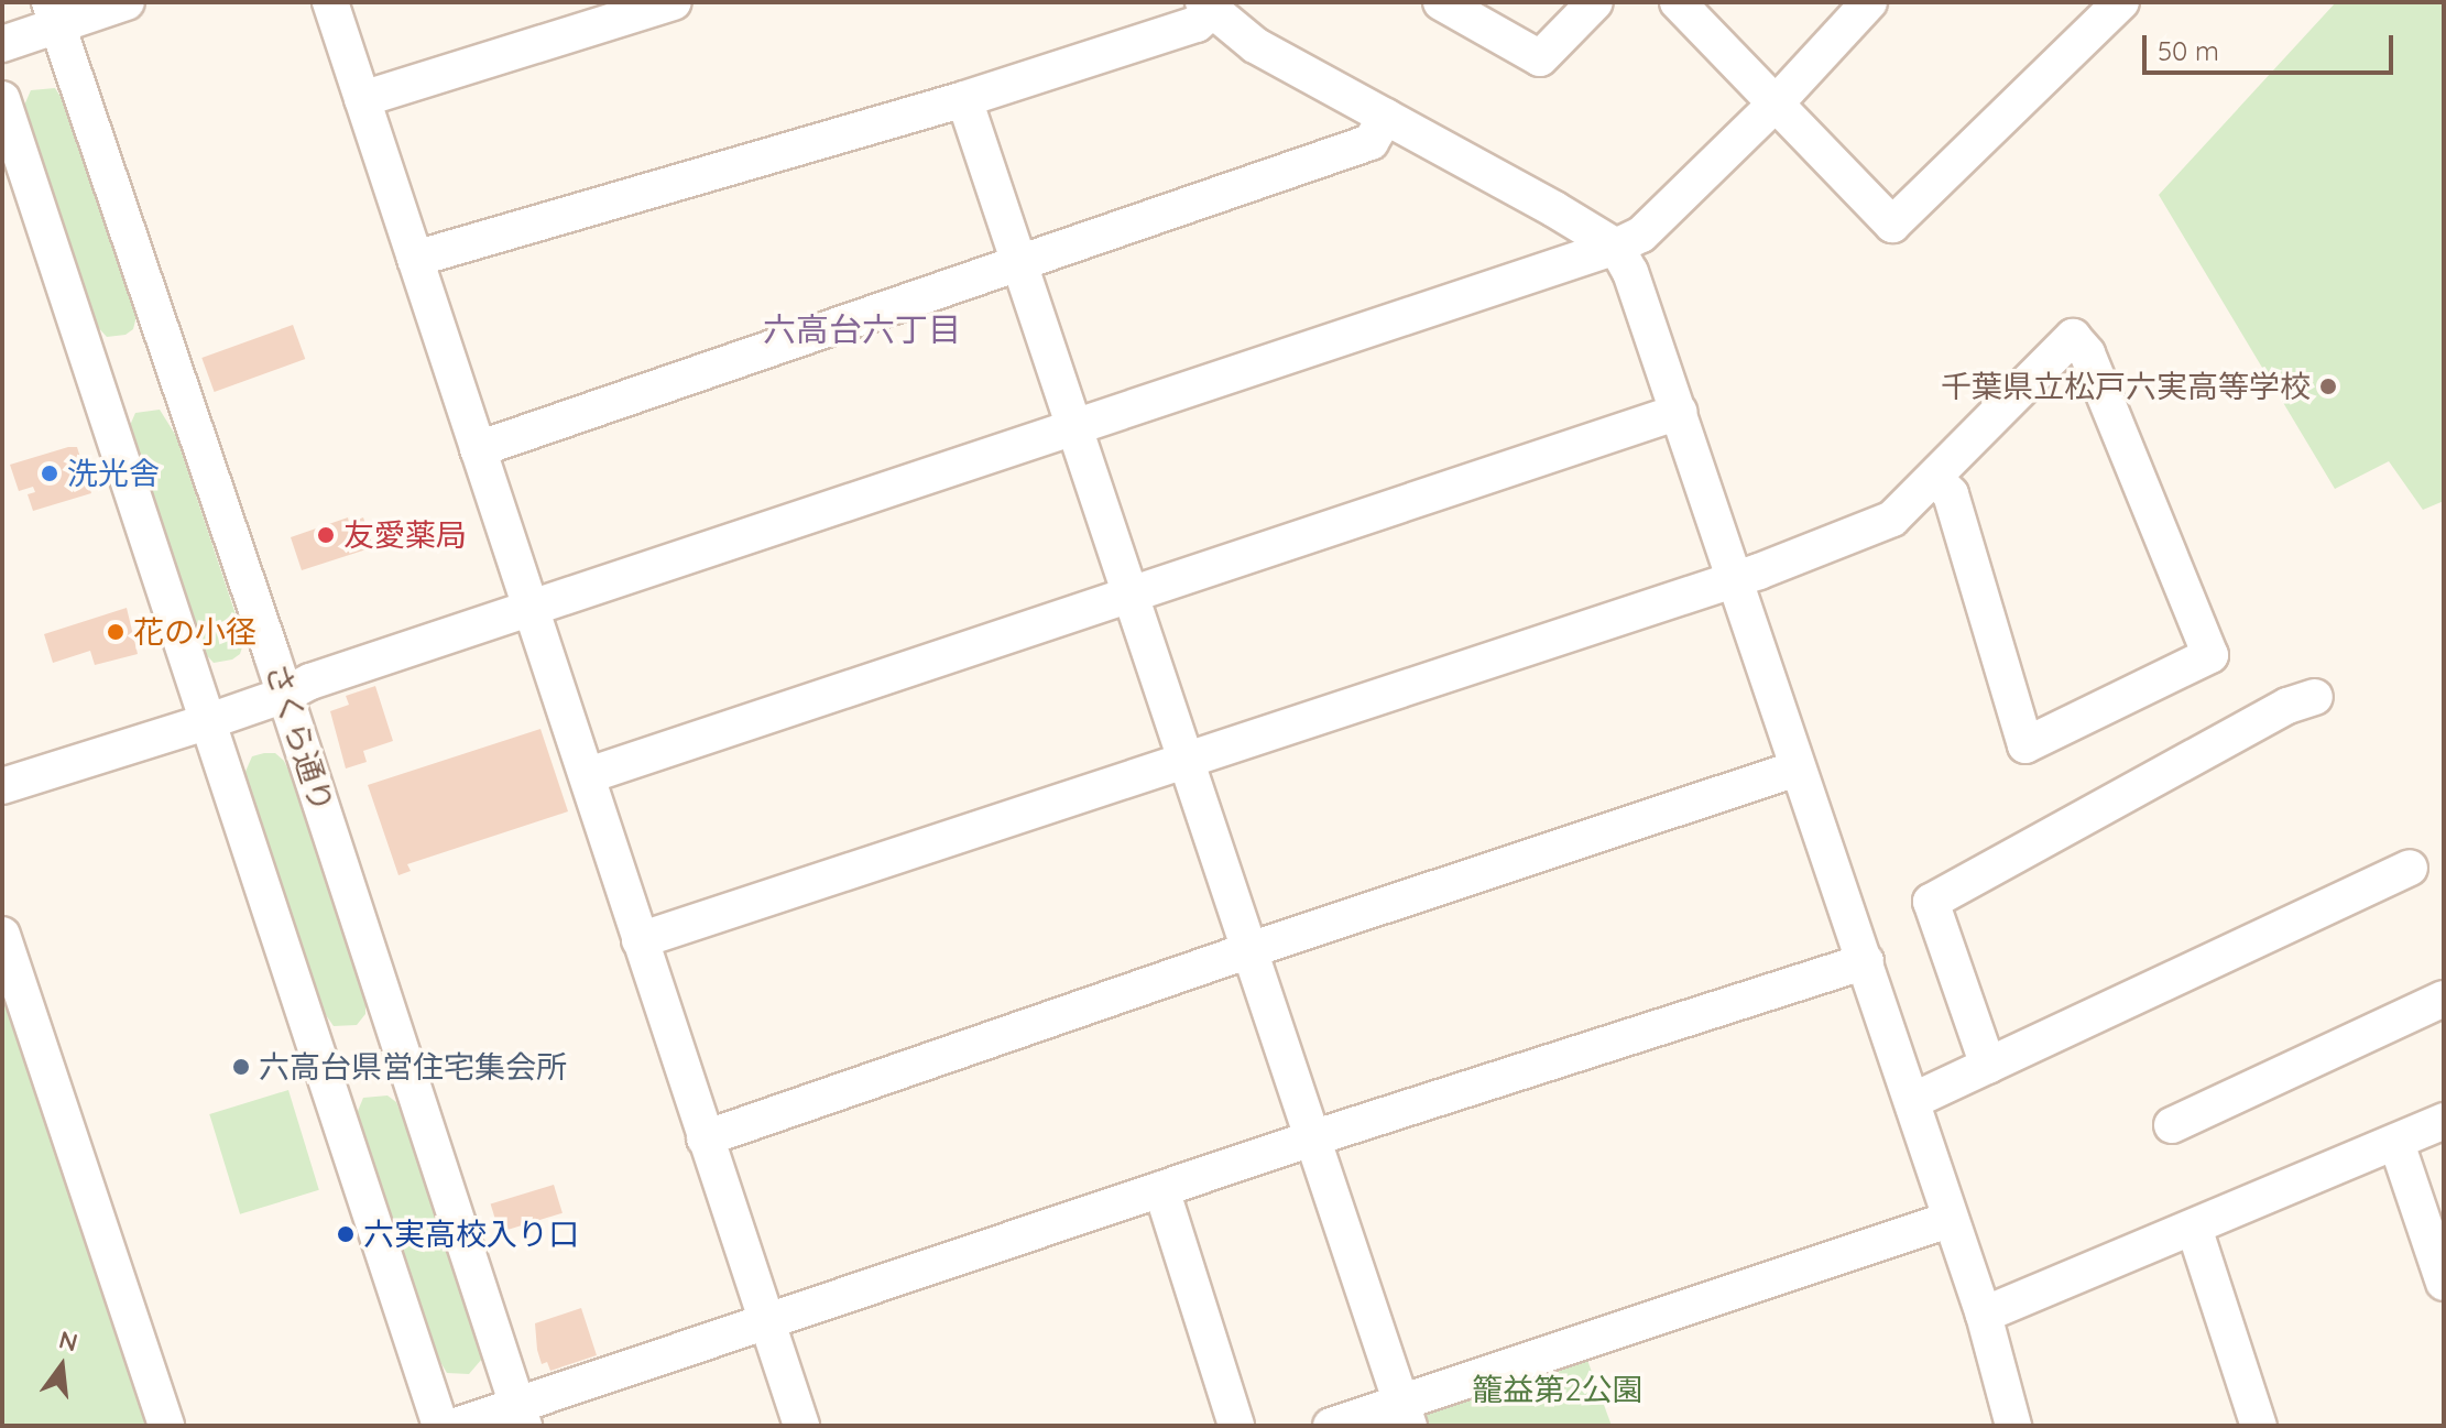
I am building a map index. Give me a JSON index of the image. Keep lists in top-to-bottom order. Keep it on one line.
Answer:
{"streets":{"street":["さくら通り"]},"districts":["六高台六丁目"],"parks":["籠益第2公園"],"places":["千葉県立松戸六実高等学校","洗光舎","友愛薬局","花の小径","六高台県営住宅集会所","六実高校入り口"],"scale_bar":"50 m","north":"top"}
